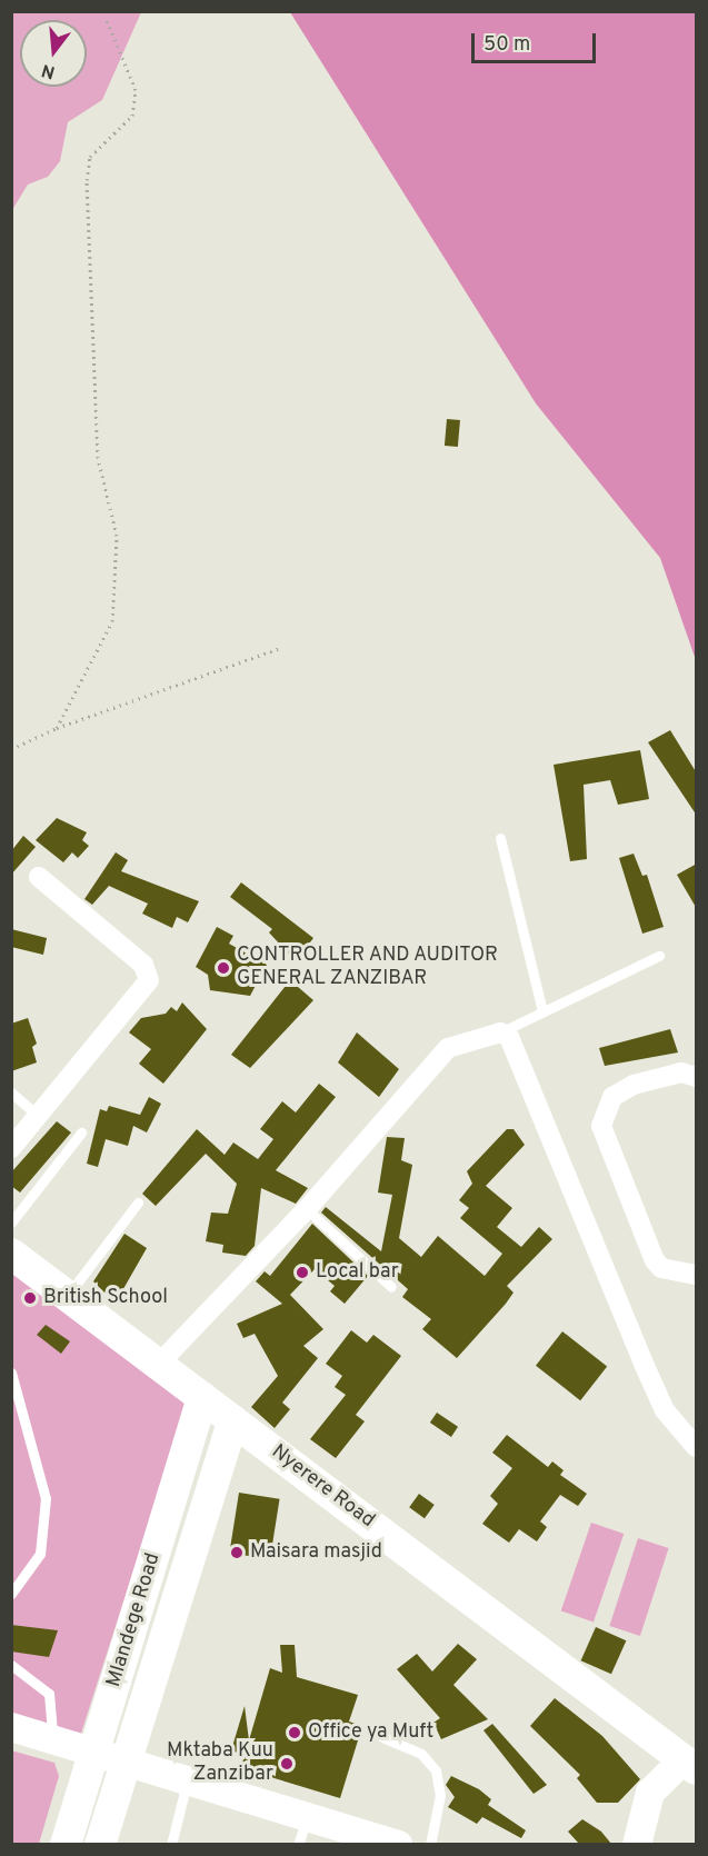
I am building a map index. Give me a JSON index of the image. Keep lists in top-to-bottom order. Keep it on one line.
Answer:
{"streets":{"main road":["Nyerere Road","Mlandege Road"]},"crossings":[["Nyerere Road","Mlandege Road"]],"places":["CONTROLLER AND AUDITOR GENERAL ZANZIBAR","Local bar","British School","Maisara masjid","Office ya Muft","Mktaba Kuu Zanzibar"],"scale_bar":"50 m","north":"bottom"}
